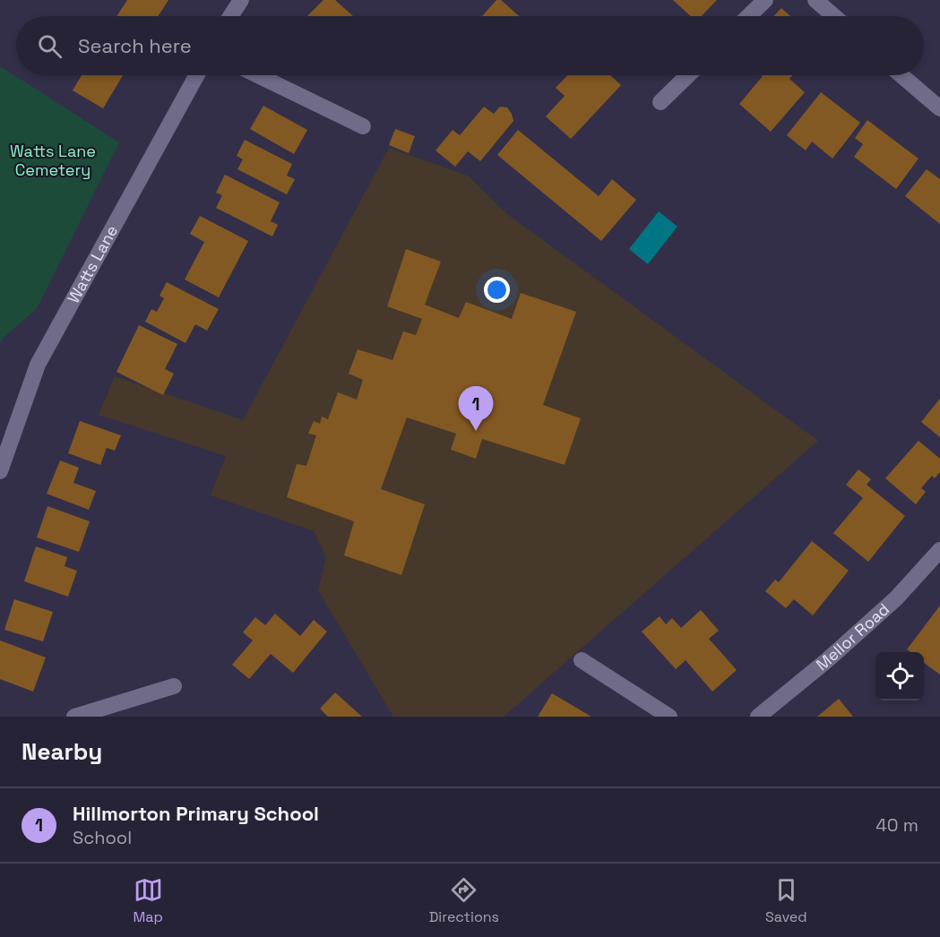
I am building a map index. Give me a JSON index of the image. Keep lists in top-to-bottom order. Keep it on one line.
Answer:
{"streets":{"street":["Watts Lane","Mellor Road"]},"parks":["Watts Lane Cemetery"],"page":{"search":"Search here","pins":"1","heading":"Nearby","list":[{"mark":"1","name":"Hillmorton Primary School","note":"School","value":"40 m"}],"nav":["Map","Directions","Saved"]}}
